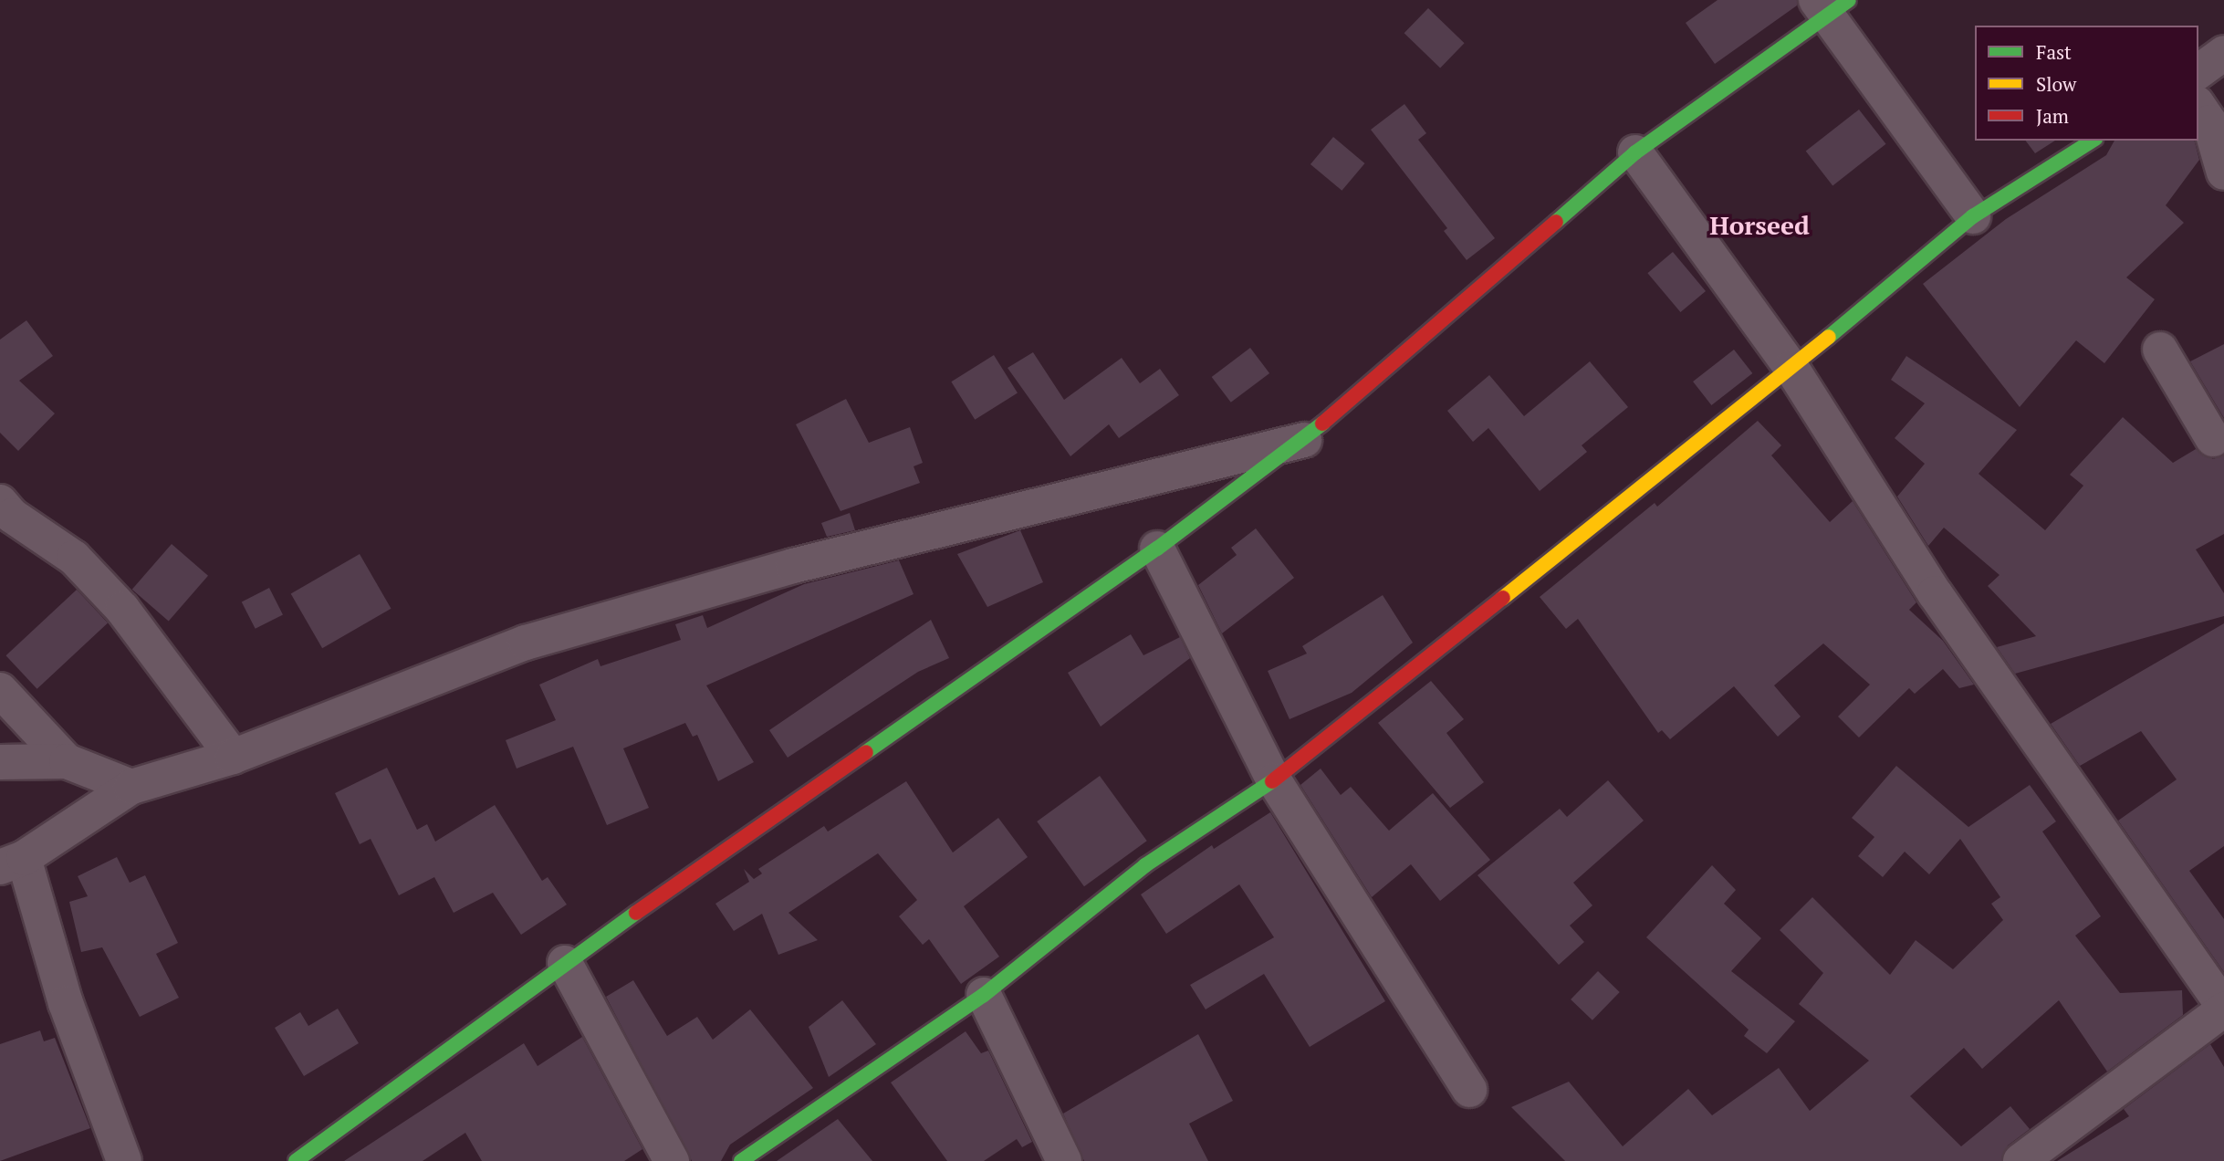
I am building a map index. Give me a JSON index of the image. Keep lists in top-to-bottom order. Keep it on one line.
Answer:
{"districts":["Horseed"],"legend":["Fast","Slow","Jam"]}
